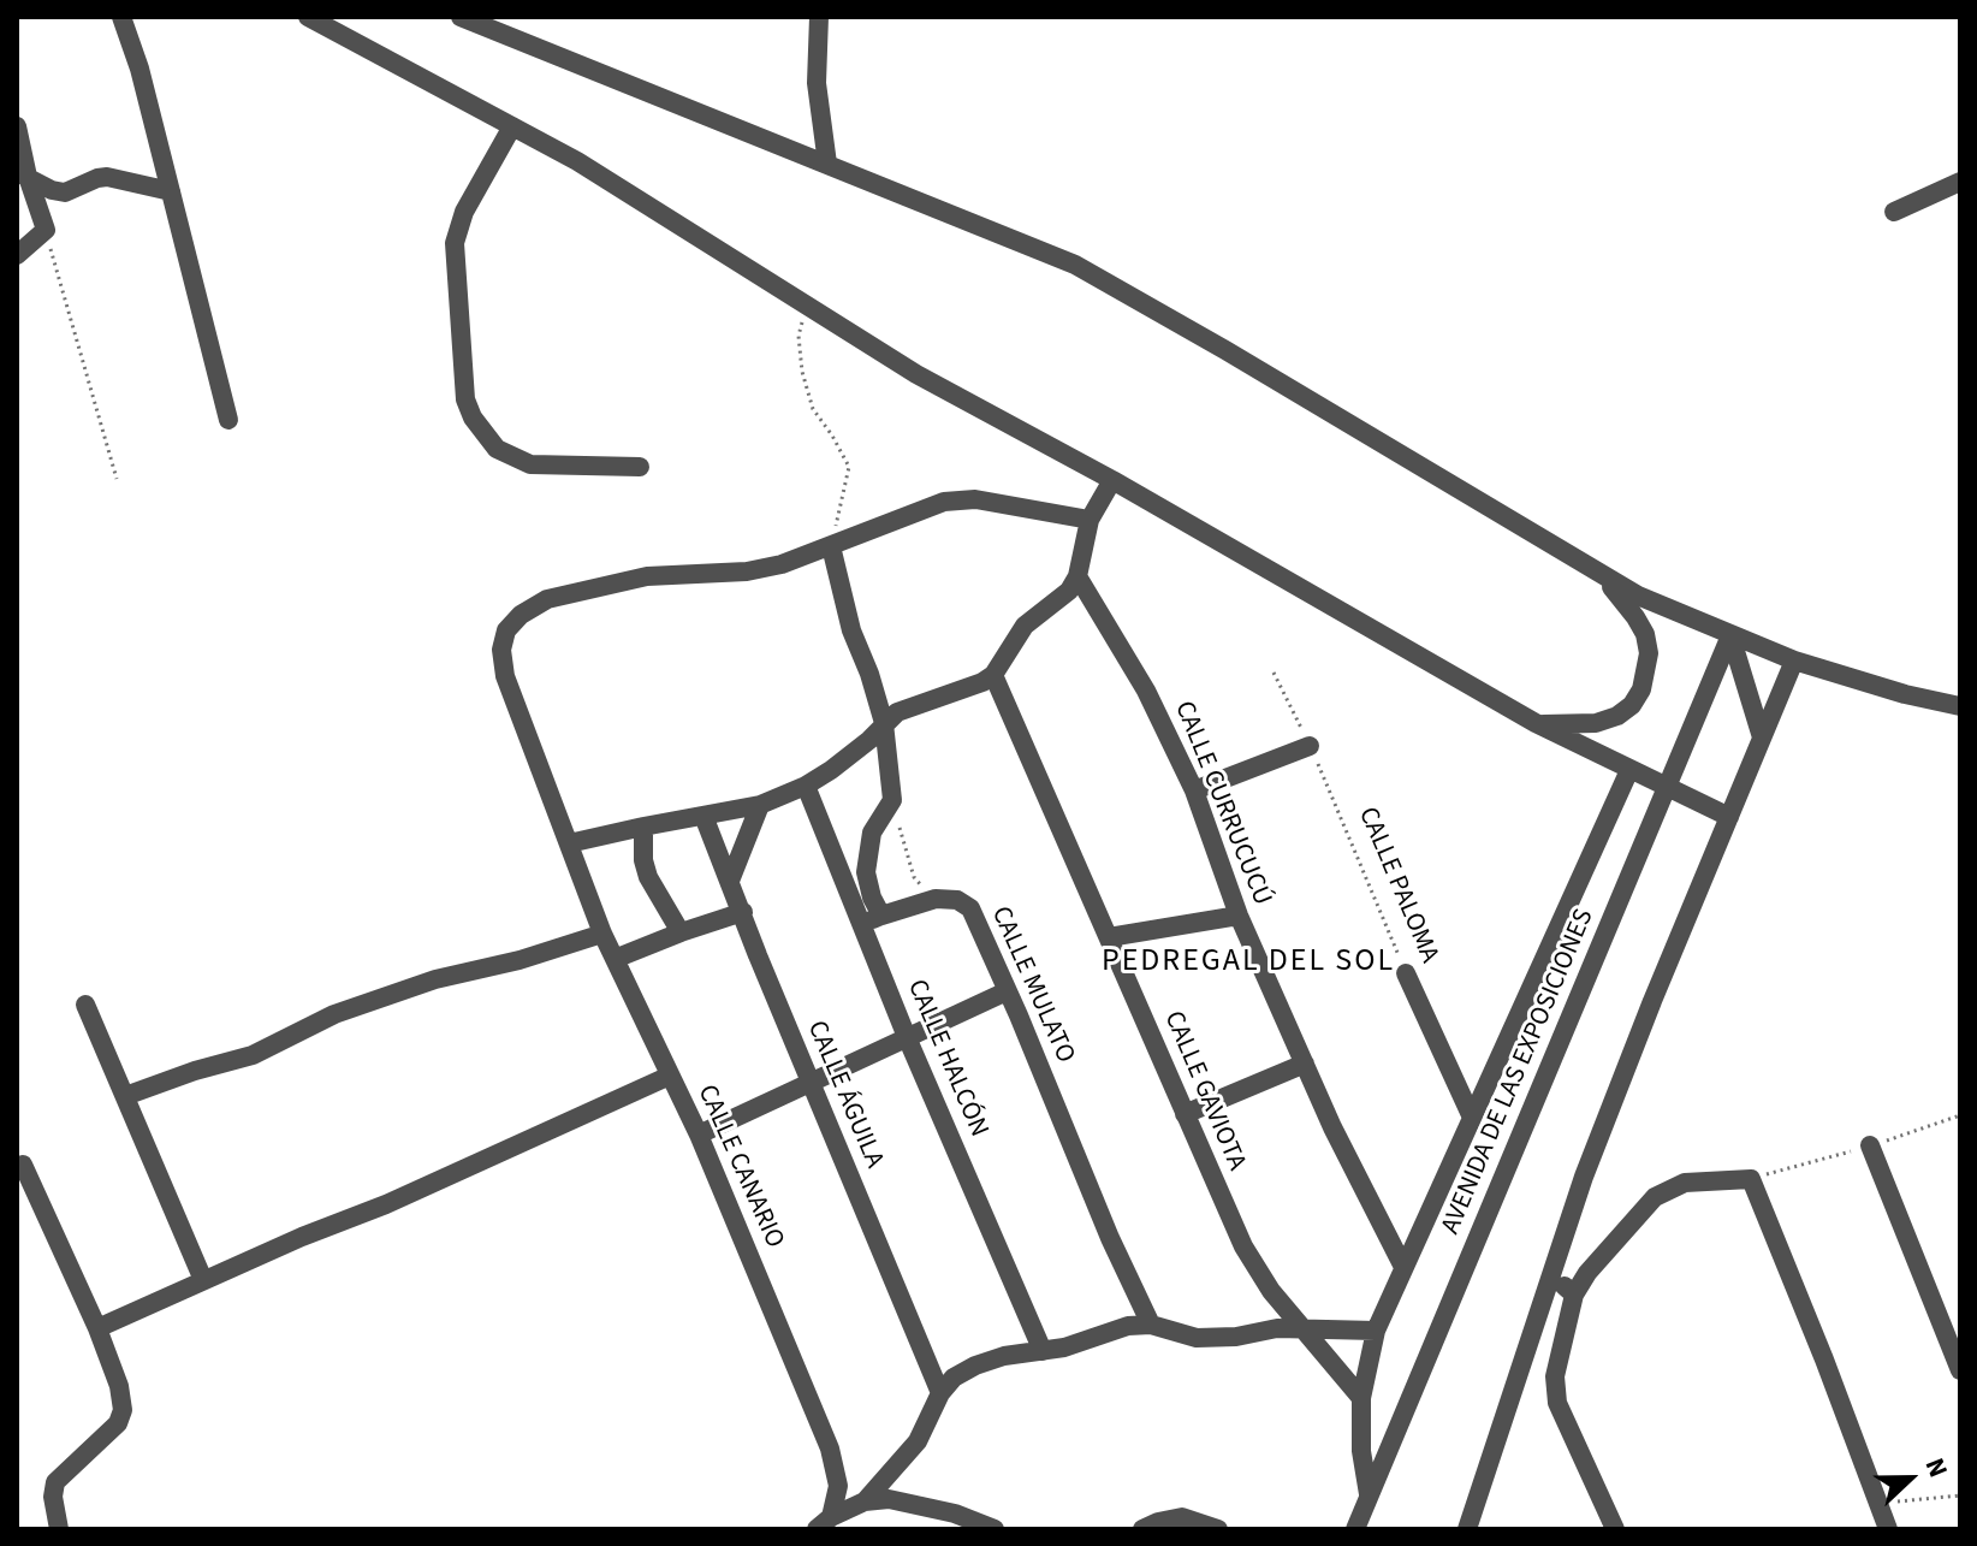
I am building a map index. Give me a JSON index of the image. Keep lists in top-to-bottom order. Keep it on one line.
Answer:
{"streets":{"street":["CALLE CURRUCUCÚ","CALLE PALOMA","CALLE MULATO","CALLE HALCÓN","AVENIDA DE LAS EXPOSICIONES","CALLE GAVIOTA","CALLE ÁGUILA","CALLE CANARIO"]},"districts":["PEDREGAL DEL SOL"],"north":"right"}
